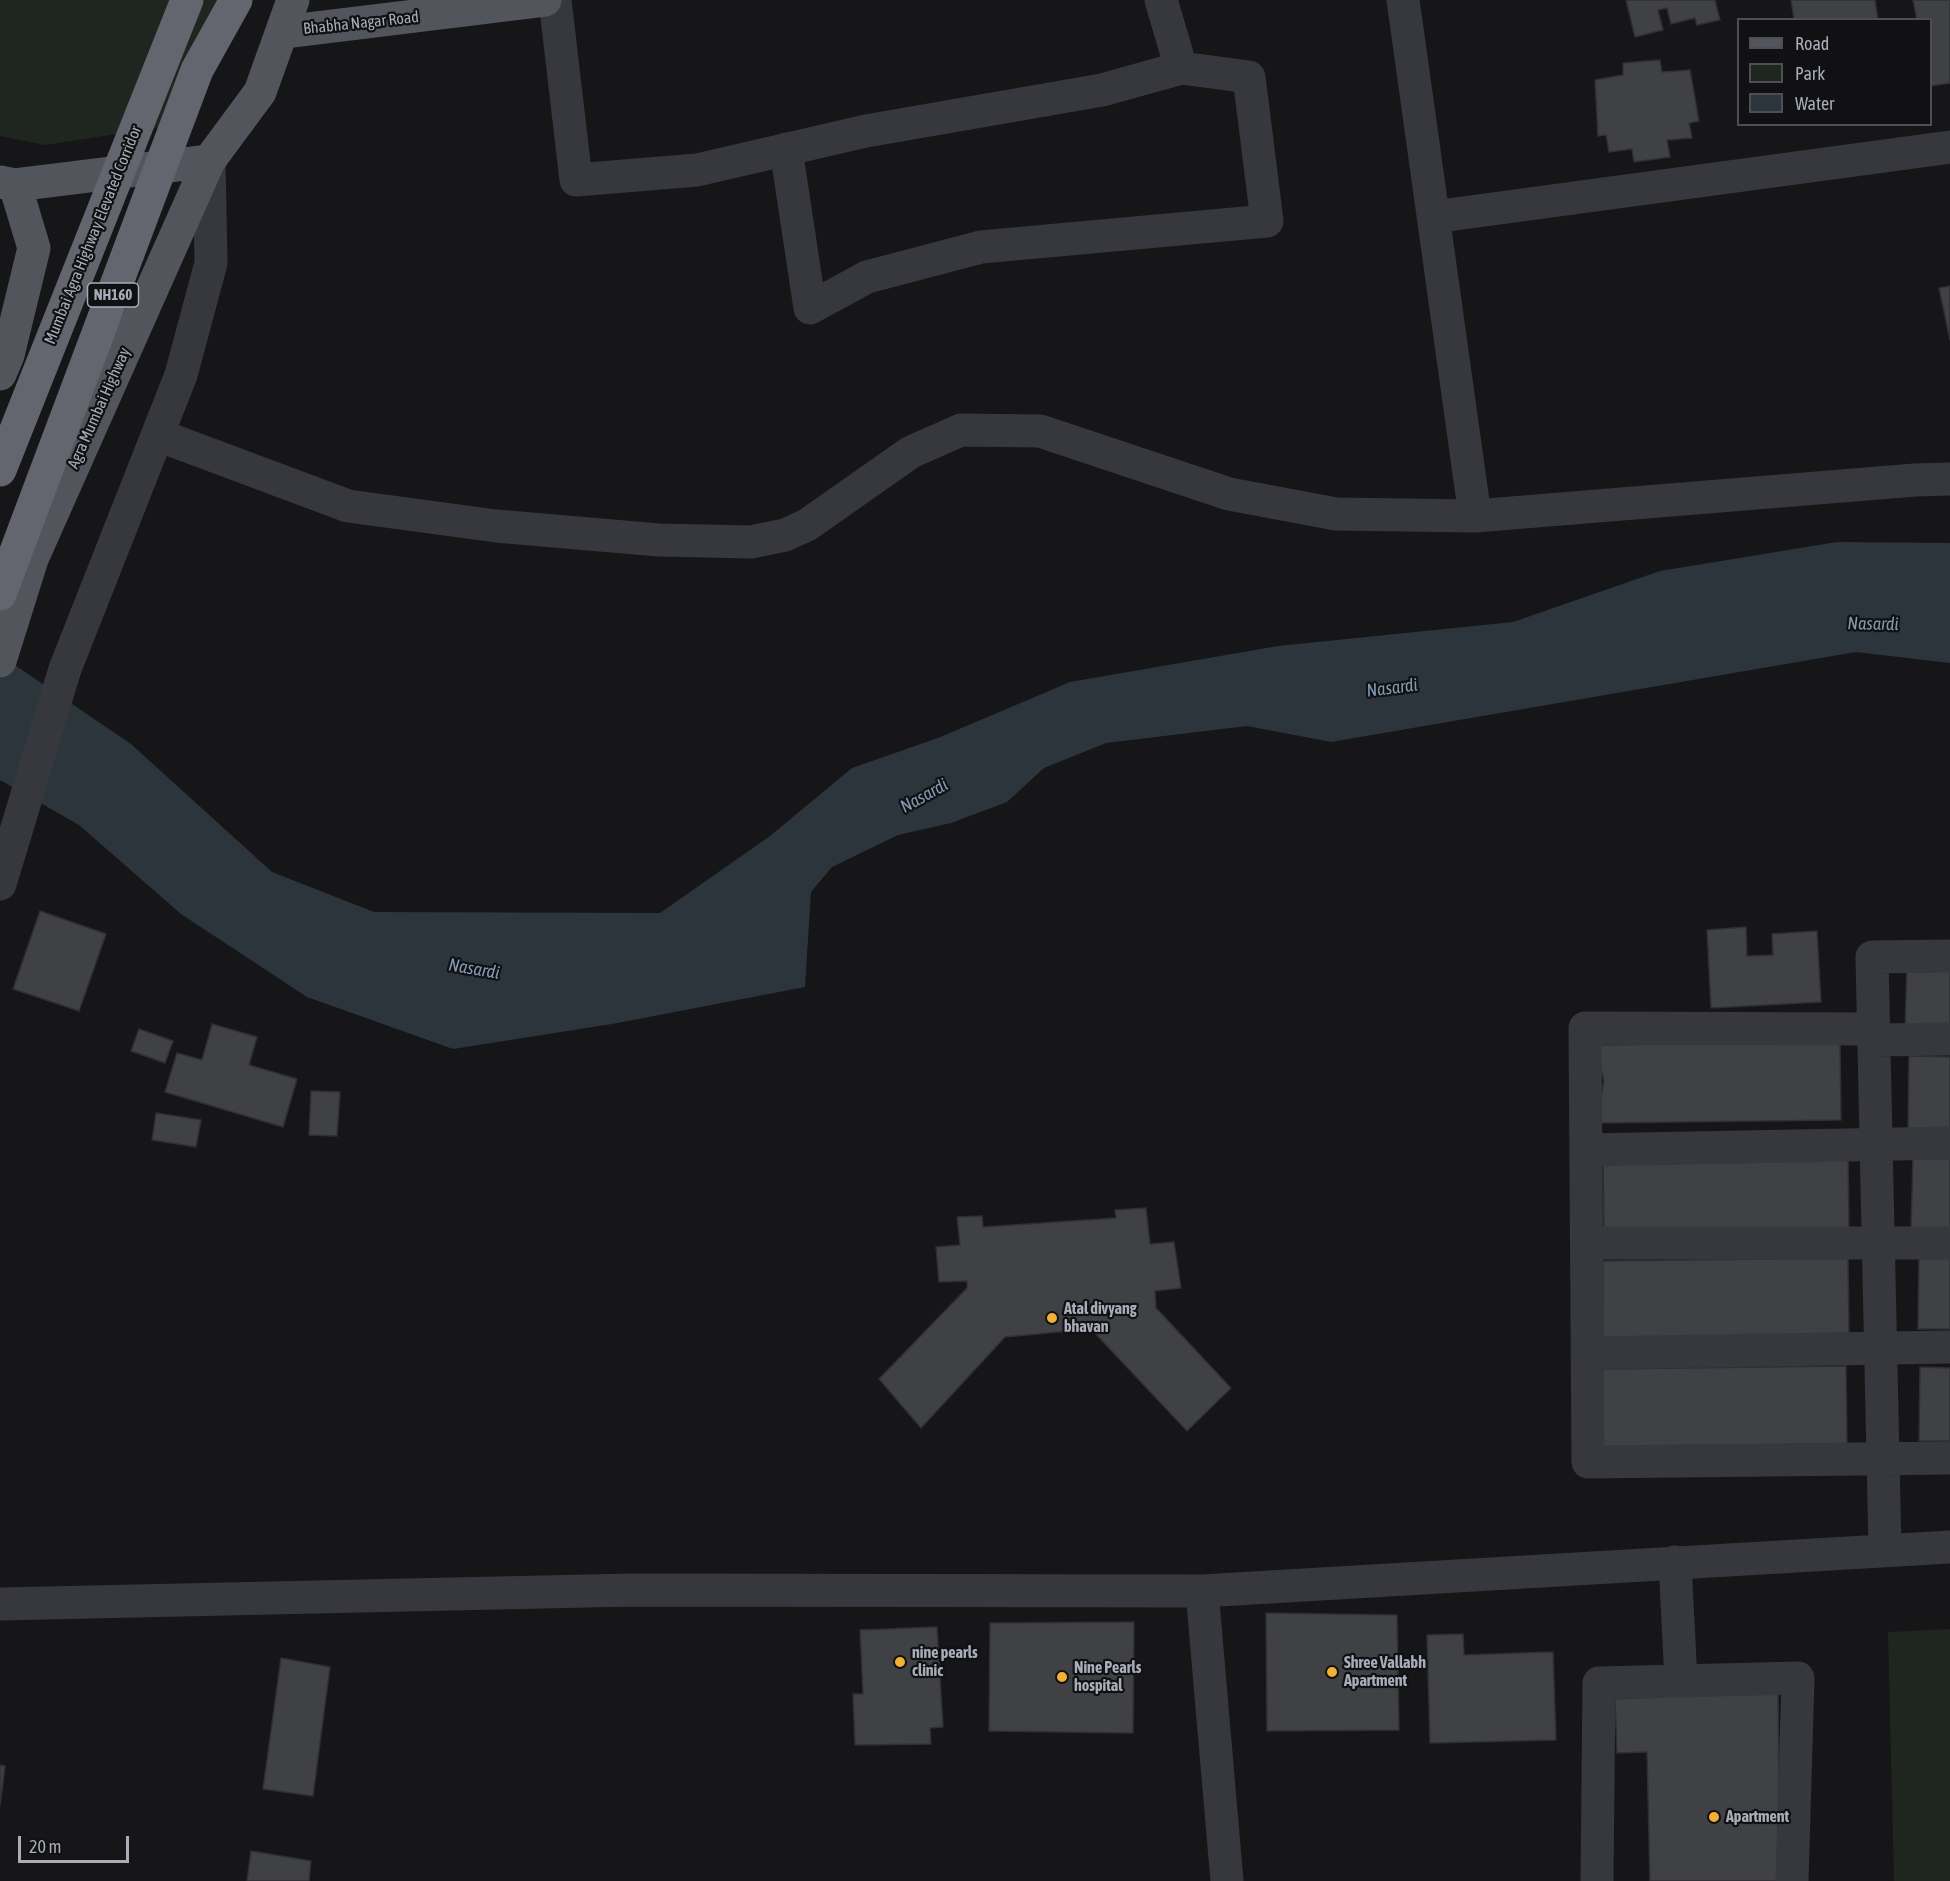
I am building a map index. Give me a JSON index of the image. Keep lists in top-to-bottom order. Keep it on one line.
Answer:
{"streets":{"highway":["Mumbai Agra Highway Elevated Corridor","NH160"],"main road":["Bhabha Nagar Road","Agra Mumbai Highway"]},"crossings":[["Bhabha Nagar Road","Agra Mumbai Highway"],["NH160","Agra Mumbai Highway"]],"water":["Nasardi"],"places":["Atal divyang bhavan","nine pearls clinic","Shree Vallabh Apartment","Nine Pearls hospital","Apartment"],"legend":["Road","Park","Water"],"scale_bar":"20 m"}
